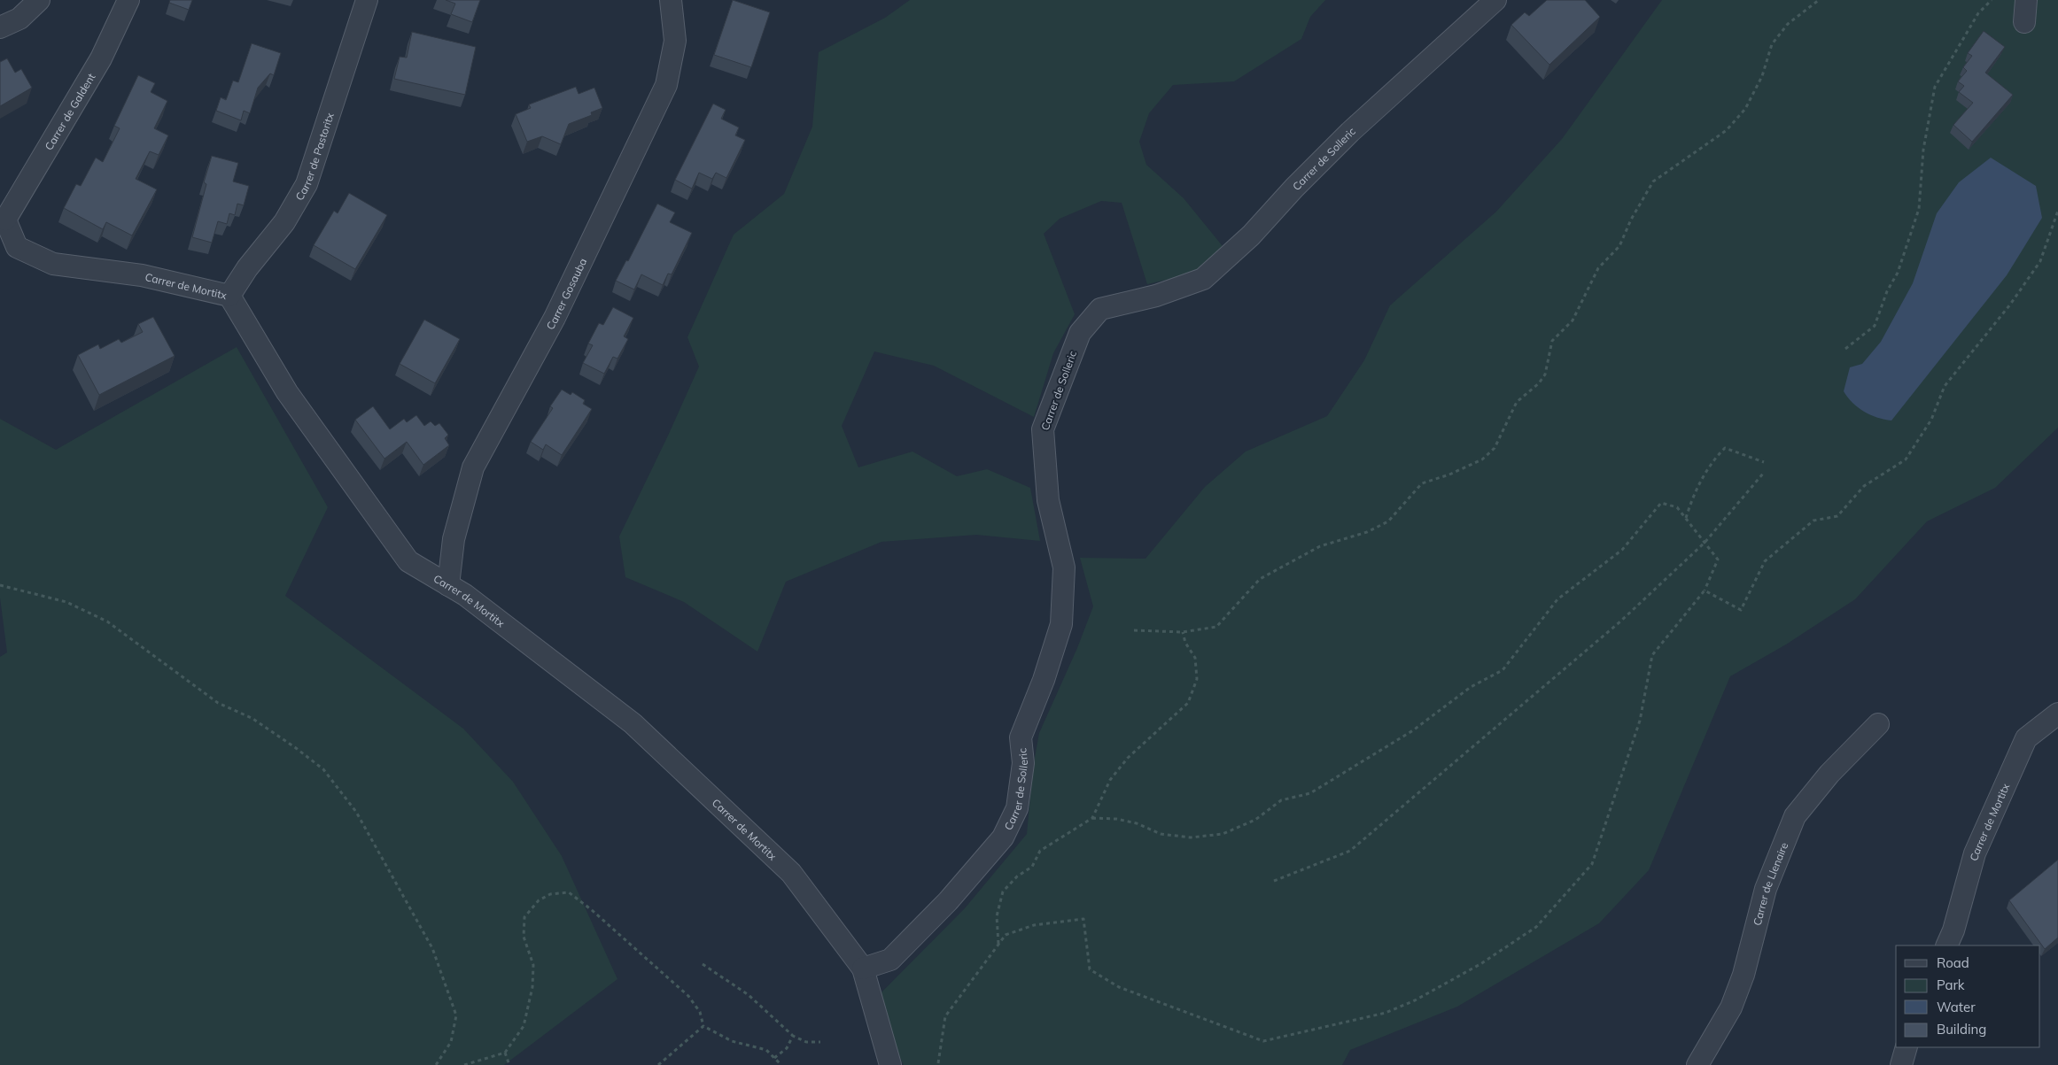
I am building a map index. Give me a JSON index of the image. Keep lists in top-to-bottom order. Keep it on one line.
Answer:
{"streets":{"street":["Carrer de Galdent","Carrer de Pastoritx","Carrer de Solleric","Carrer de Mortitx","Carrer Gosauba","Carrer de Llenaire"]},"crossings":[["Carrer de Galdent","Carrer de Mortitx"],["Carrer de Pastoritx","Carrer de Mortitx"],["Carrer de Solleric","Carrer de Mortitx"],["Carrer de Mortitx","Carrer Gosauba"]],"legend":["Road","Park","Water","Building"]}
